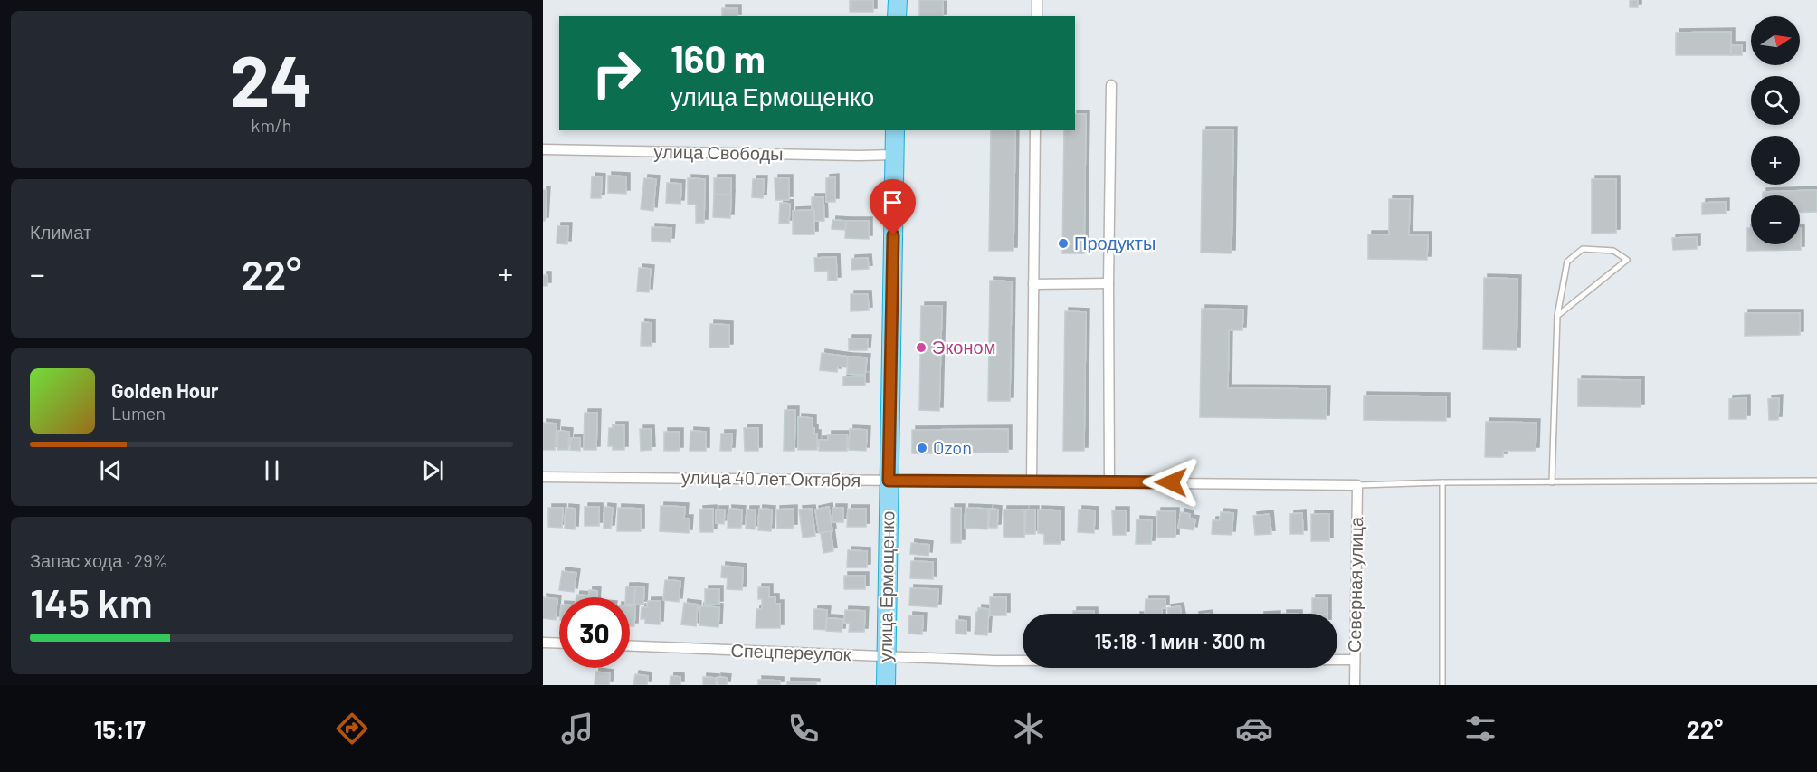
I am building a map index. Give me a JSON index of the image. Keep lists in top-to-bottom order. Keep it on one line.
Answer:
{"streets":{"highway":["улица Ермощенко"],"street":["улица Свободы","улица 40 лет Октября","Северная улица","Спецпереулок"]},"crossings":[["улица Свободы","улица Ермощенко"],["улица 40 лет Октября","Северная улица"],["улица 40 лет Октября","улица Ермощенко"],["Северная улица","Спецпереулок"],["улица Ермощенко","Спецпереулок"]],"places":["Продукты","Эконом","Ozon"],"north":"right","page":{"tile":[["24","km/h"],"Климат",["Запас хода · 29%","145 km"]],"map_buttons":["+","−"],"turn":["160 m","улица Ермощенко"],"heat":["−","22°","+"],"song":["Golden Hour","Lumen"],"limit":"30","trip":"15:18 · 1 мин · 300 m","tabs":["15:17","22°"]}}
